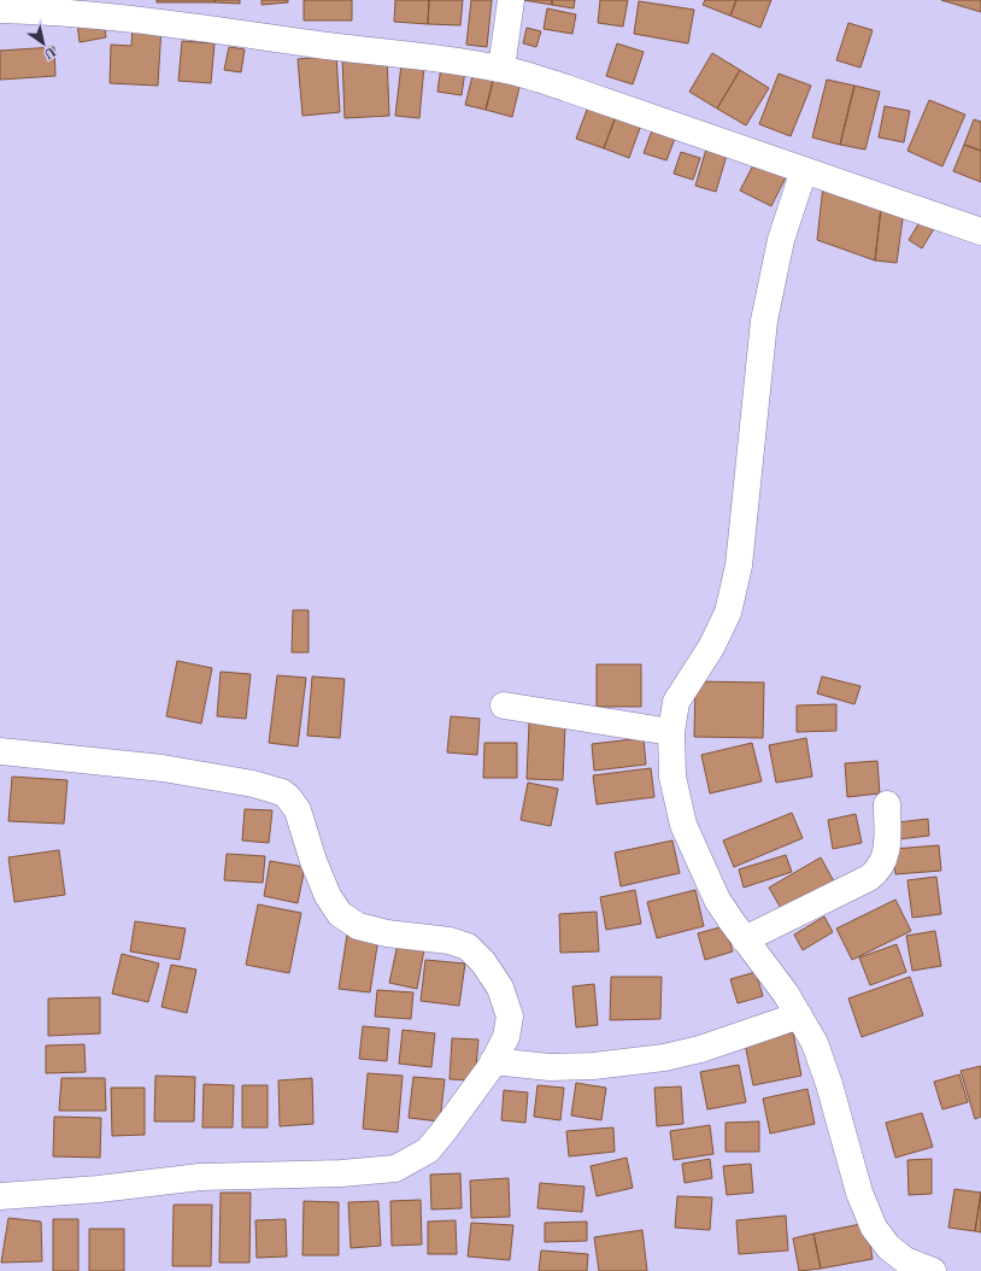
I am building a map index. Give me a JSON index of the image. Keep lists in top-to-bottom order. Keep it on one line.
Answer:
{"north":"bottom right"}
